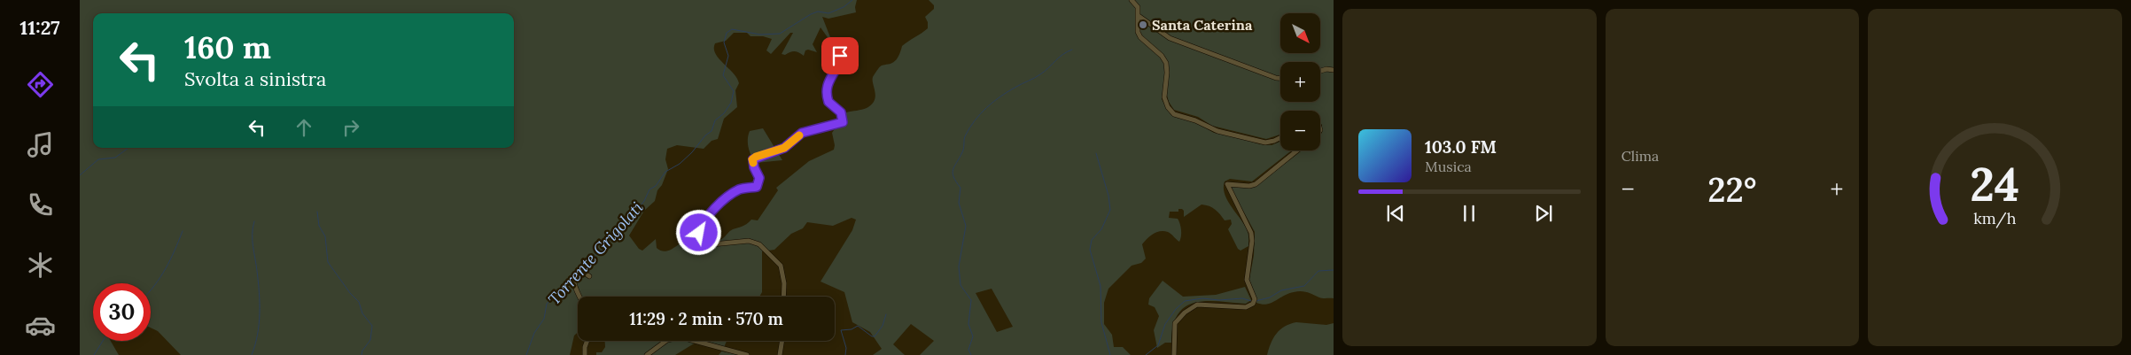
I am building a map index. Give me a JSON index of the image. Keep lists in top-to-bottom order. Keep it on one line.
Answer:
{"water":["Torrente Grigolati"],"places":["Santa Caterina"],"north":"bottom right","page":{"tabs":"11:27","tile":"Clima","map_buttons":["+","−"],"turn":["160 m","Svolta a sinistra"],"song":["103.0 FM","Musica"],"heat":["−","22°","+"],"limit":"30","trip":"11:29 · 2 min · 570 m","gauge":["24","km/h"]}}
